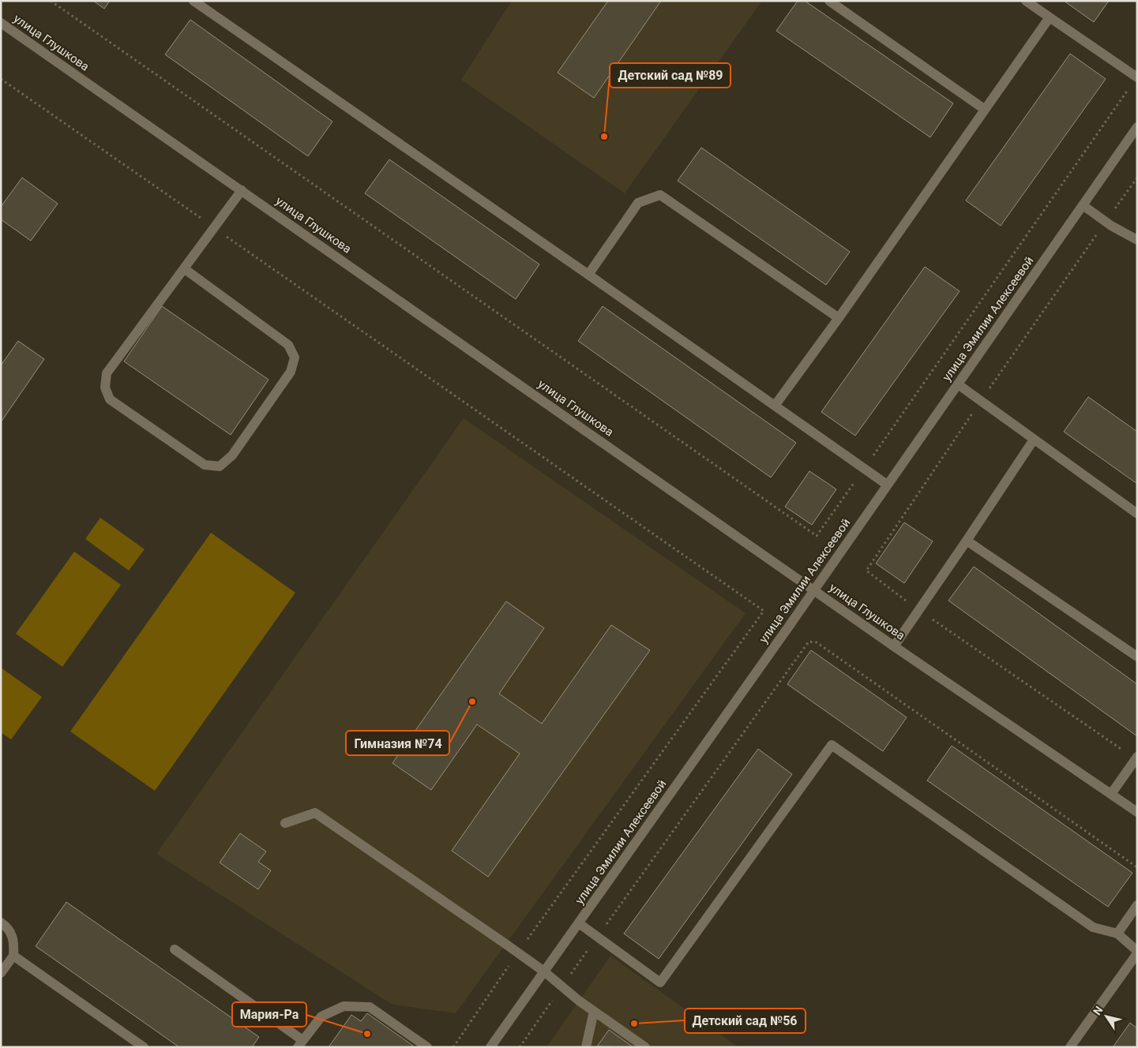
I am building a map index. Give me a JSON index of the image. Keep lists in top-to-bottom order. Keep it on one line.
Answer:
{"streets":{"street":["улица Глушкова","улица Эмилии Алексеевой"]},"crossings":[["улица Глушкова","улица Эмилии Алексеевой"]],"places":["Детский сад №89","Гимназия №74","Детский сад №56","Мария-Ра"],"north":"top left"}
